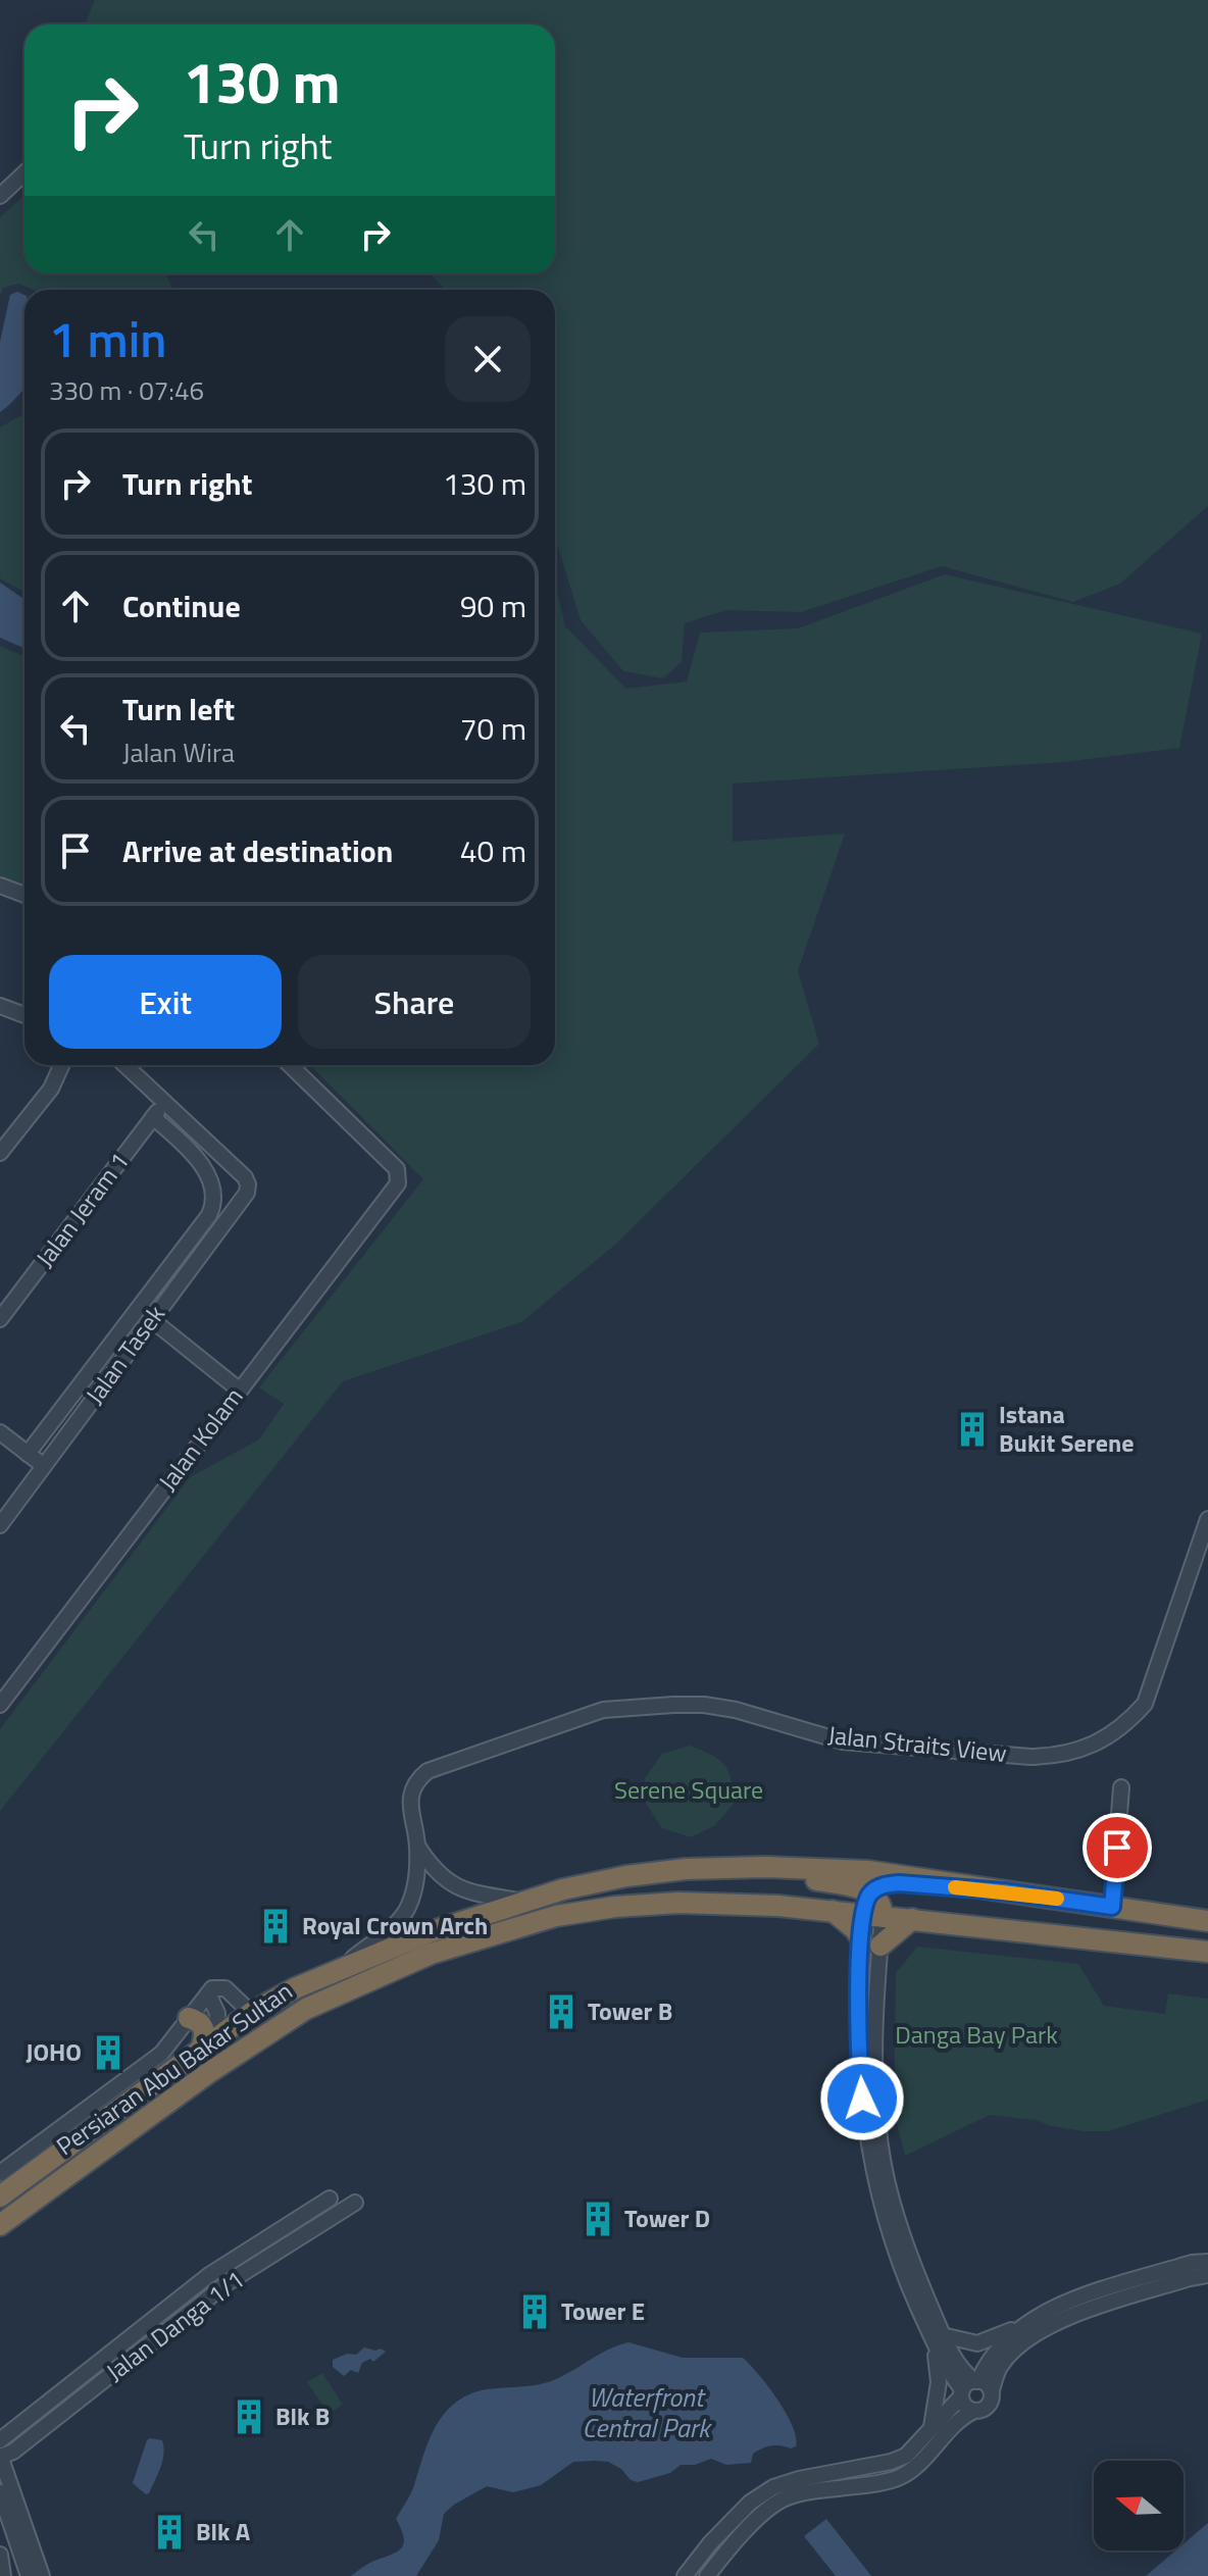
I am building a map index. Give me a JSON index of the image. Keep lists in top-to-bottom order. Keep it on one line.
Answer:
{"streets":{"highway":["Persiaran Abu Bakar Sultan"],"street":["Jalan Jeram 1","Jalan Tasek","Jalan Kolam","Jalan Straits View","Jalan Danga 1/1"]},"crossings":[["Jalan Jeram 1","Jalan Tasek"],["Jalan Straits View","Persiaran Abu Bakar Sultan"]],"water":["Waterfront Central Park"],"parks":["Serene Square","Danga Bay Park"],"places":{"building":["Istana Bukit Serene","Royal Crown Arch","Tower B","JOHO","Tower D","Tower E","Blk B","Blk A"]},"north":"left","page":{"turn":["130 m","Turn right"],"heading":["1 min","330 m · 07:46"],"list":[{"name":"Turn right","value":"130 m"},{"name":"Continue","value":"90 m"},{"name":"Turn left","note":"Jalan Wira","value":"70 m"},{"name":"Arrive at destination","value":"40 m"}],"buttons":["Exit","Share"]}}
